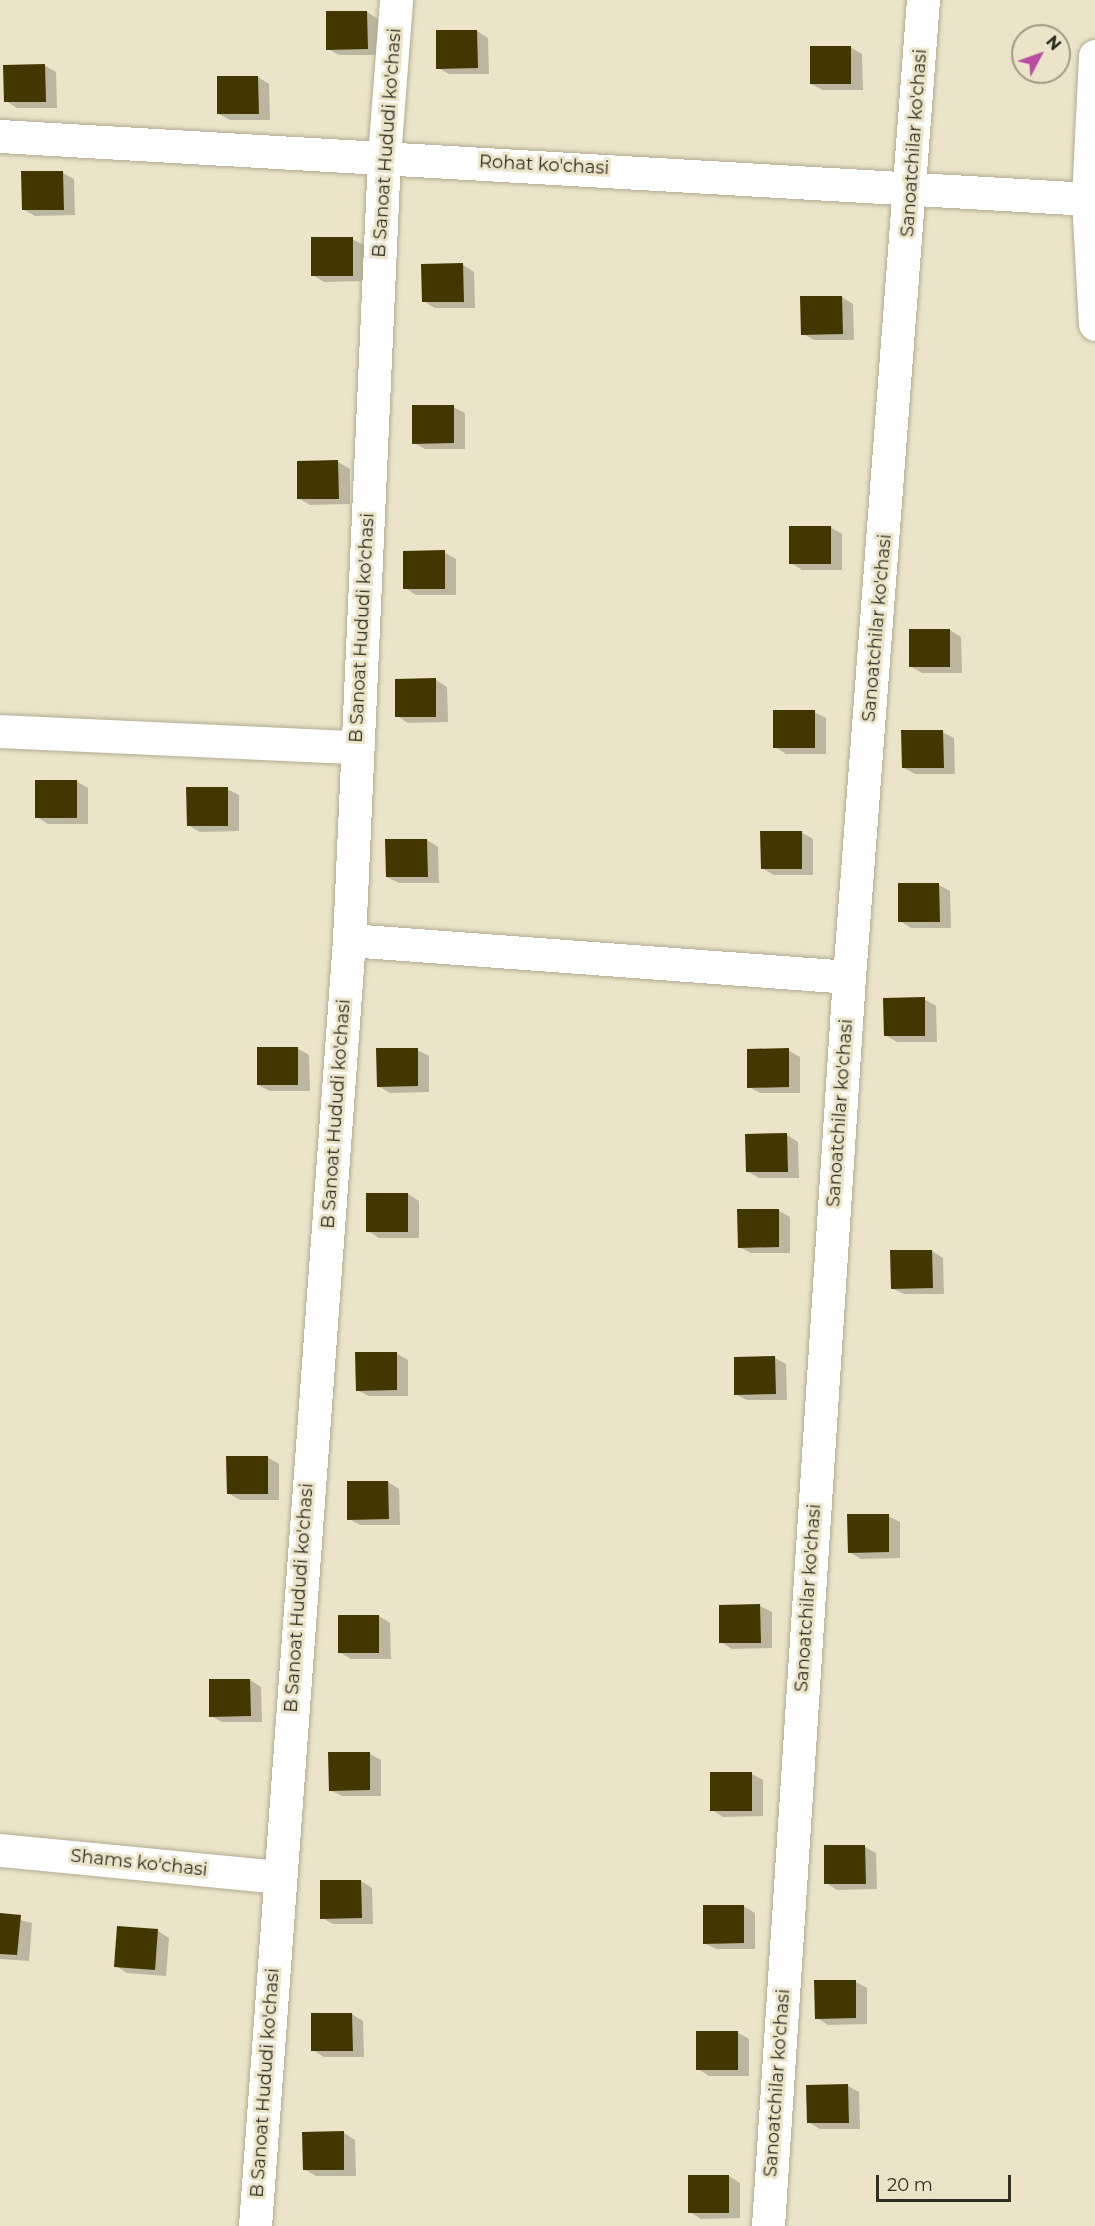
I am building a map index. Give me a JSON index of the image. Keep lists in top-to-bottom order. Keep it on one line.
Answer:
{"streets":{"street":["B Sanoat Hududi ko'chasi","Sanoatchilar ko'chasi","Rohat ko'chasi","Shams ko'chasi"]},"crossings":[["B Sanoat Hududi ko'chasi","Rohat ko'chasi"],["B Sanoat Hududi ko'chasi","Shams ko'chasi"],["Sanoatchilar ko'chasi","Rohat ko'chasi"]],"scale_bar":"20 m","north":"top right"}
